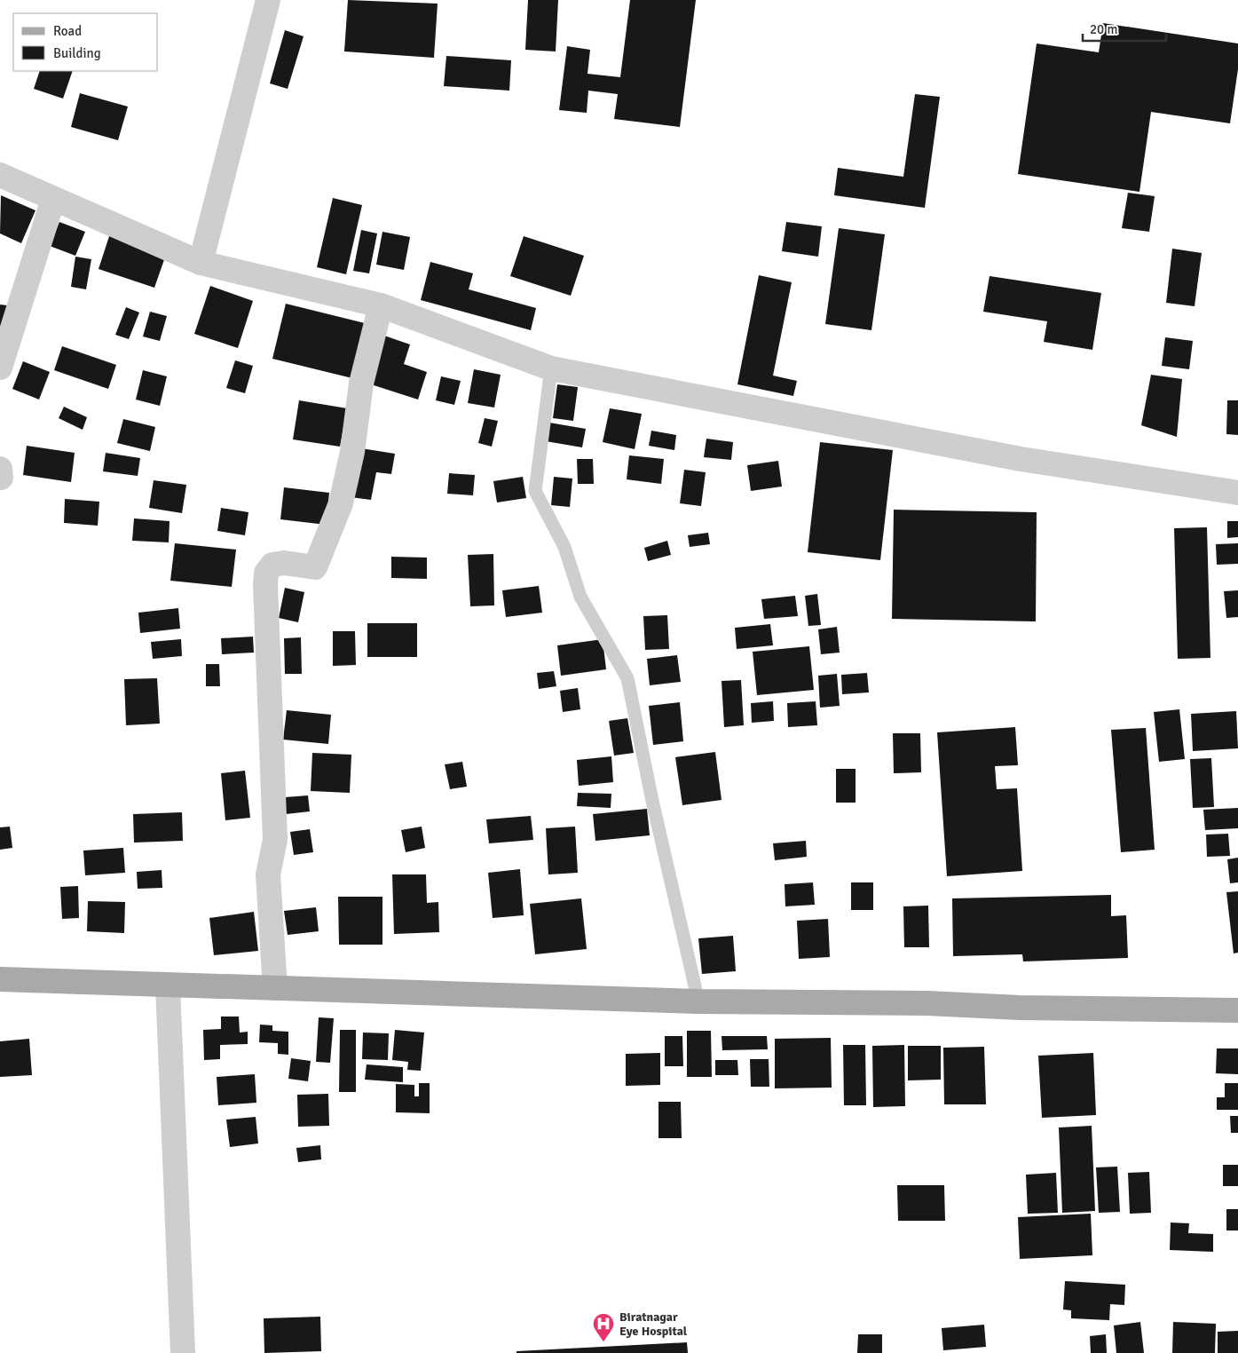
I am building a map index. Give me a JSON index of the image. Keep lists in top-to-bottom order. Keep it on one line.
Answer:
{"places":{"hospital":["Biratnagar Eye Hospital"]},"legend":["Road","Building"],"scale_bar":"20 m"}
